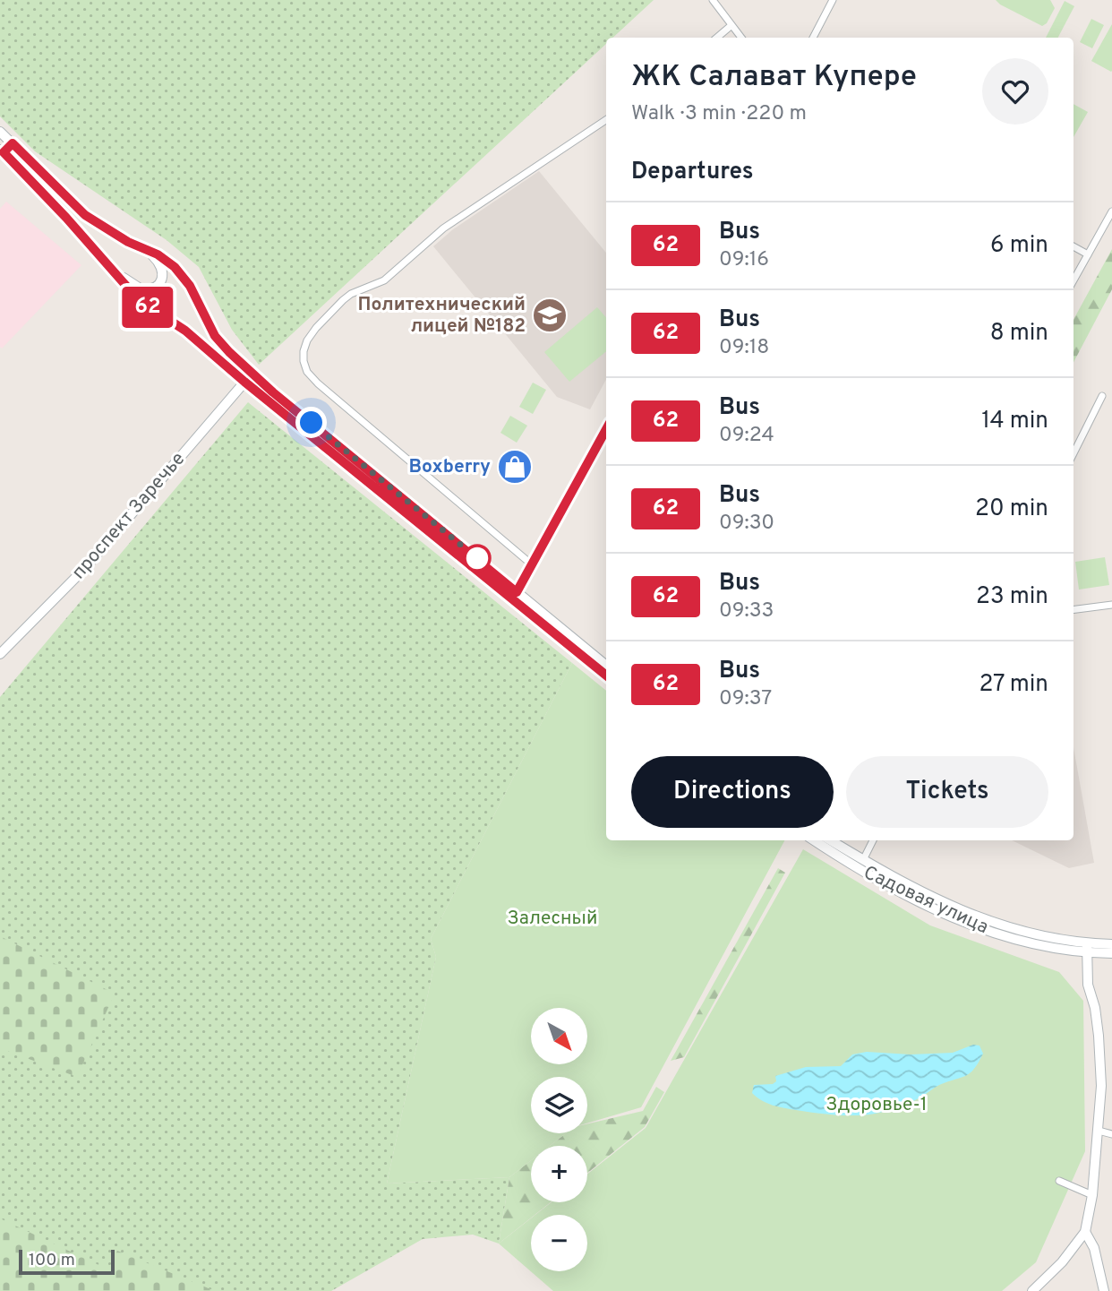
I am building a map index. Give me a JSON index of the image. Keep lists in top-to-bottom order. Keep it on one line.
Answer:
{"streets":{"street":["проспект Заречье","Садовая улица"]},"parks":["Залесный","Здоровье-1"],"places":{"school or university":["Политехнический лицей №182"],"shop":["Boxberry"]},"lines":["bus line 62"],"scale_bar":"100 m","north":"bottom right","page":{"on_map":"62","heading":[["ЖК Салават Купере","Walk · 3 min · 220 m"],"Departures"],"list":[{"mark":"62","name":"Bus","note":"09:16","value":"6 min"},{"mark":"62","name":"Bus","note":"09:18","value":"8 min"},{"mark":"62","name":"Bus","note":"09:24","value":"14 min"},{"mark":"62","name":"Bus","note":"09:30","value":"20 min"},{"mark":"62","name":"Bus","note":"09:33","value":"23 min"},{"mark":"62","name":"Bus","note":"09:37","value":"27 min"}],"buttons":["Directions","Tickets"],"map_buttons":["+","−"],"scale":"100 m"}}
